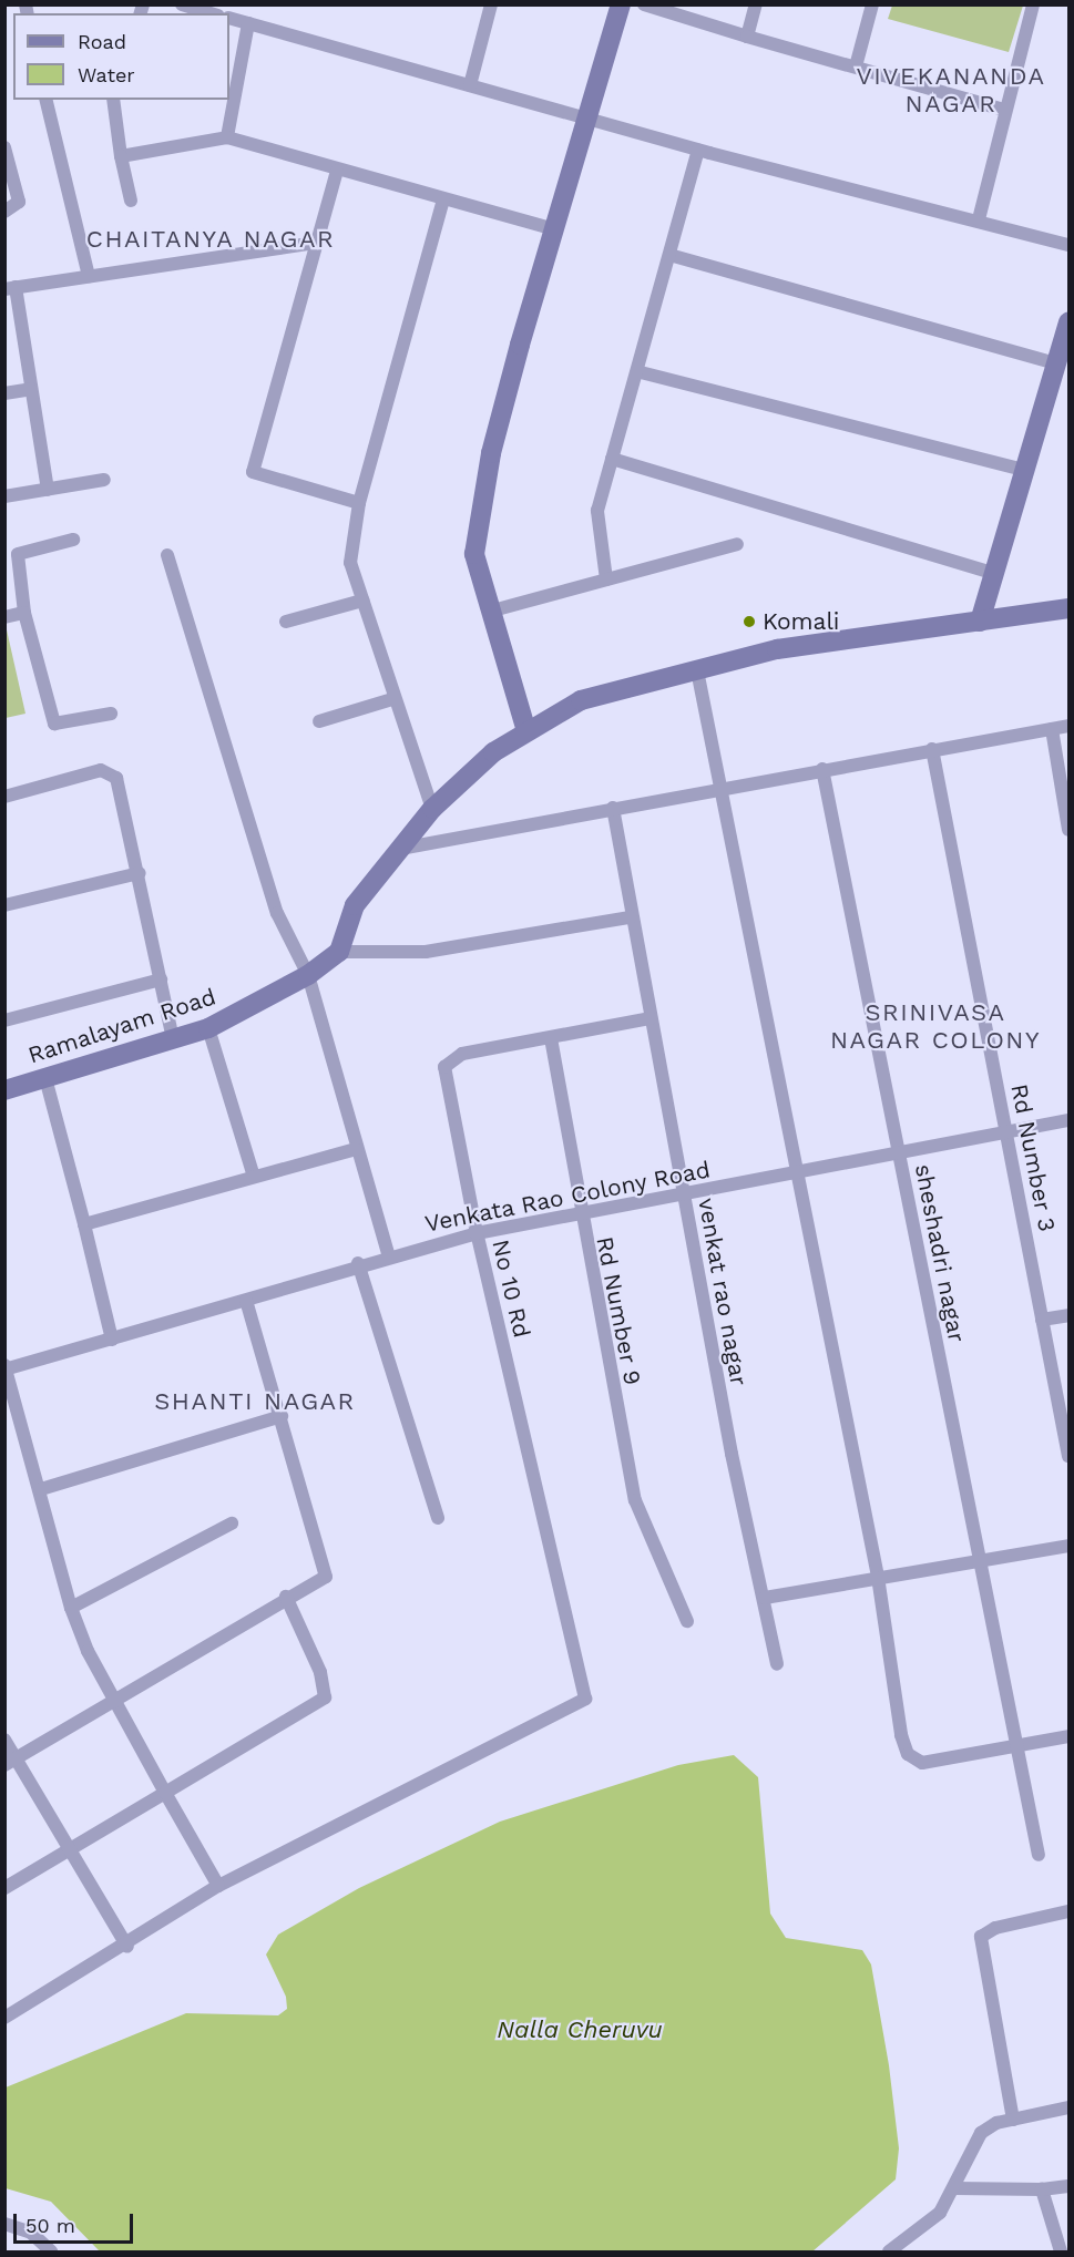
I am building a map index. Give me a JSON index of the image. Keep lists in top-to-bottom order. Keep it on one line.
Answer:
{"streets":{"street":["Ramalayam Road","Rd Number 3","Venkata Rao Colony Road","sheshadri nagar","No 10 Rd","venkat rao nagar","Rd Number 9"]},"crossings":[["Rd Number 3","Venkata Rao Colony Road"],["Venkata Rao Colony Road","sheshadri nagar"],["Venkata Rao Colony Road","No 10 Rd"],["Venkata Rao Colony Road","venkat rao nagar"],["Venkata Rao Colony Road","Rd Number 9"],["No 10 Rd","venkat rao nagar"],["No 10 Rd","Rd Number 9"]],"districts":["VIVEKANANDA NAGAR","CHAITANYA NAGAR","SRINIVASA NAGAR COLONY","SHANTI NAGAR"],"water":["Nalla Cheruvu"],"places":["Komali"],"legend":["Road","Water"],"scale_bar":"50 m"}
